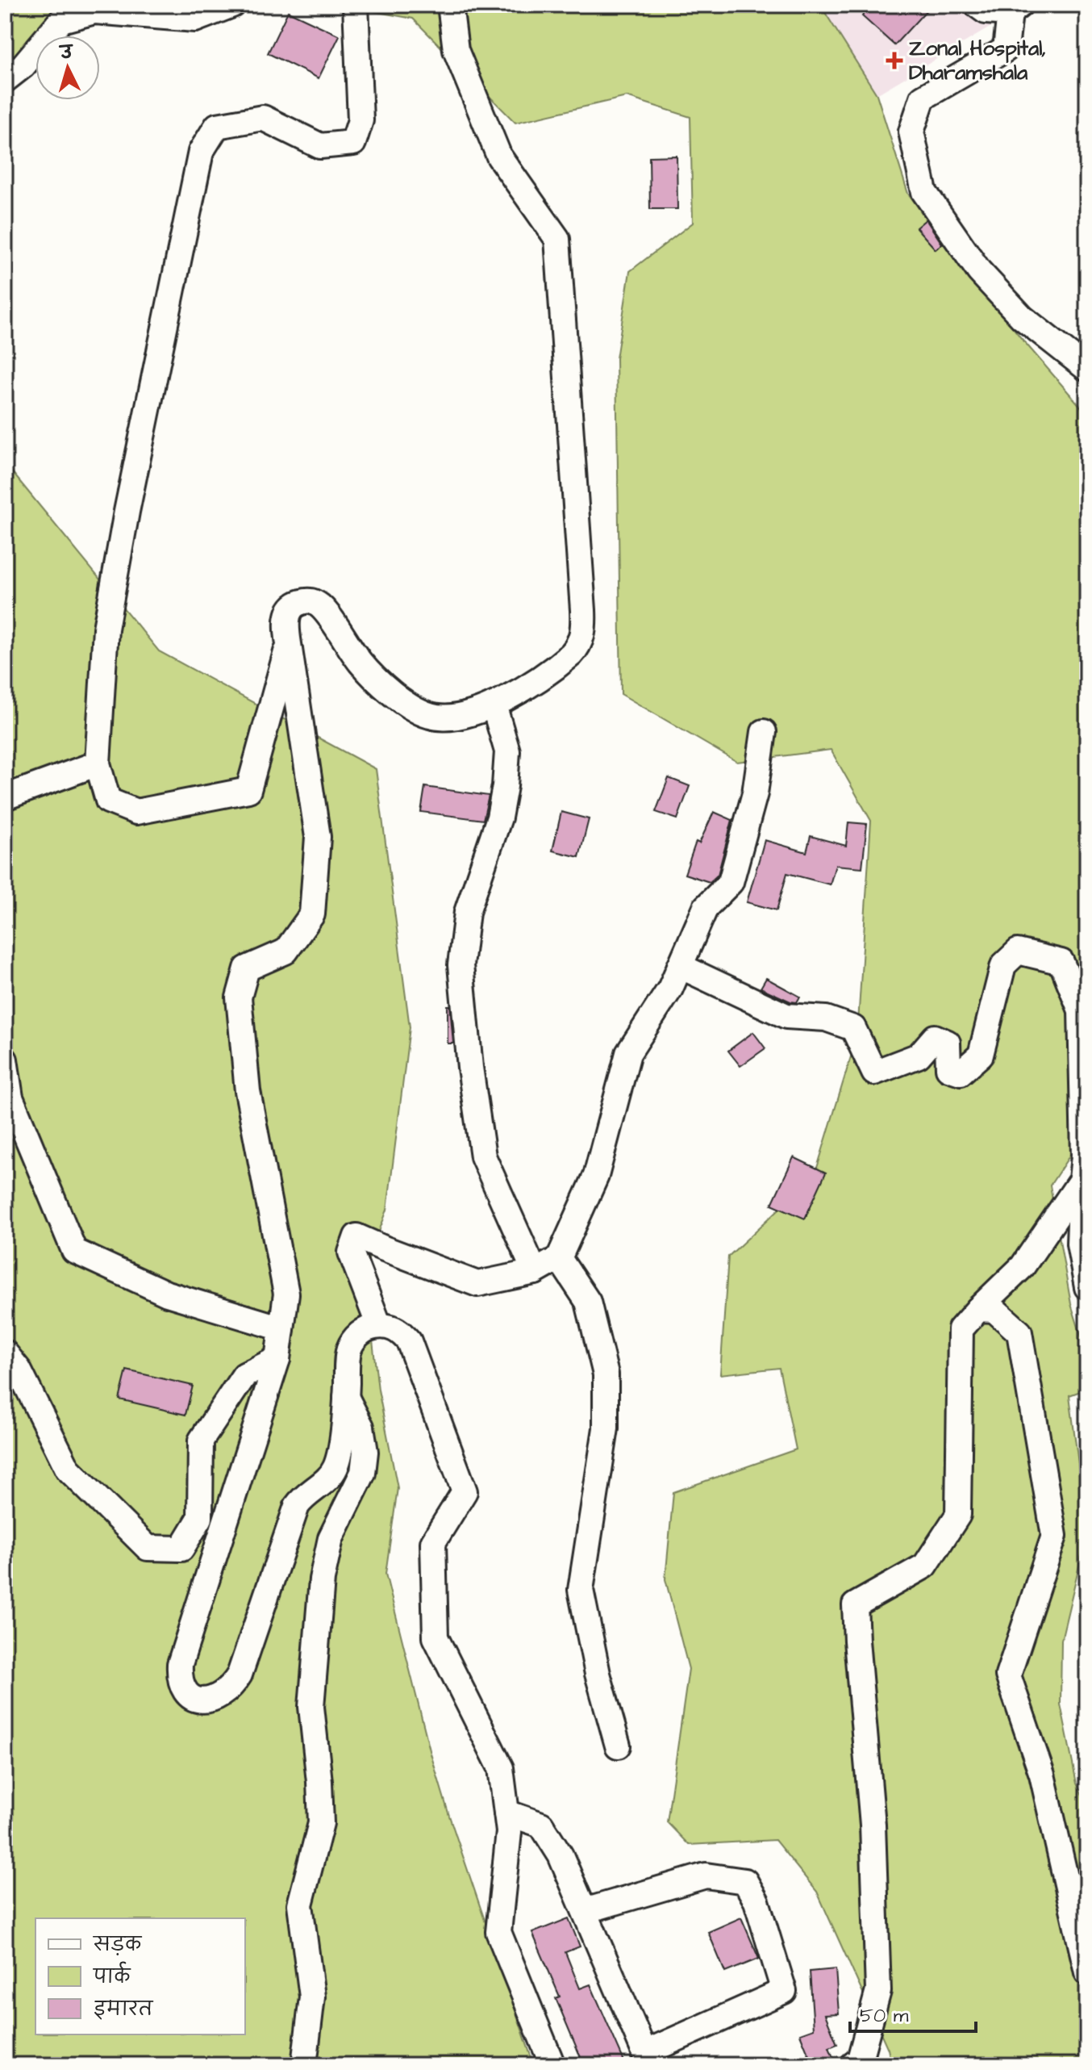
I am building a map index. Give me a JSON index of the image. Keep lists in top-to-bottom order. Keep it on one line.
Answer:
{"places":{"health":["Zonal Hospital, Dharamshala"]},"legend":["सड़क","पार्क","इमारत"],"scale_bar":"50 m","north":"top"}
